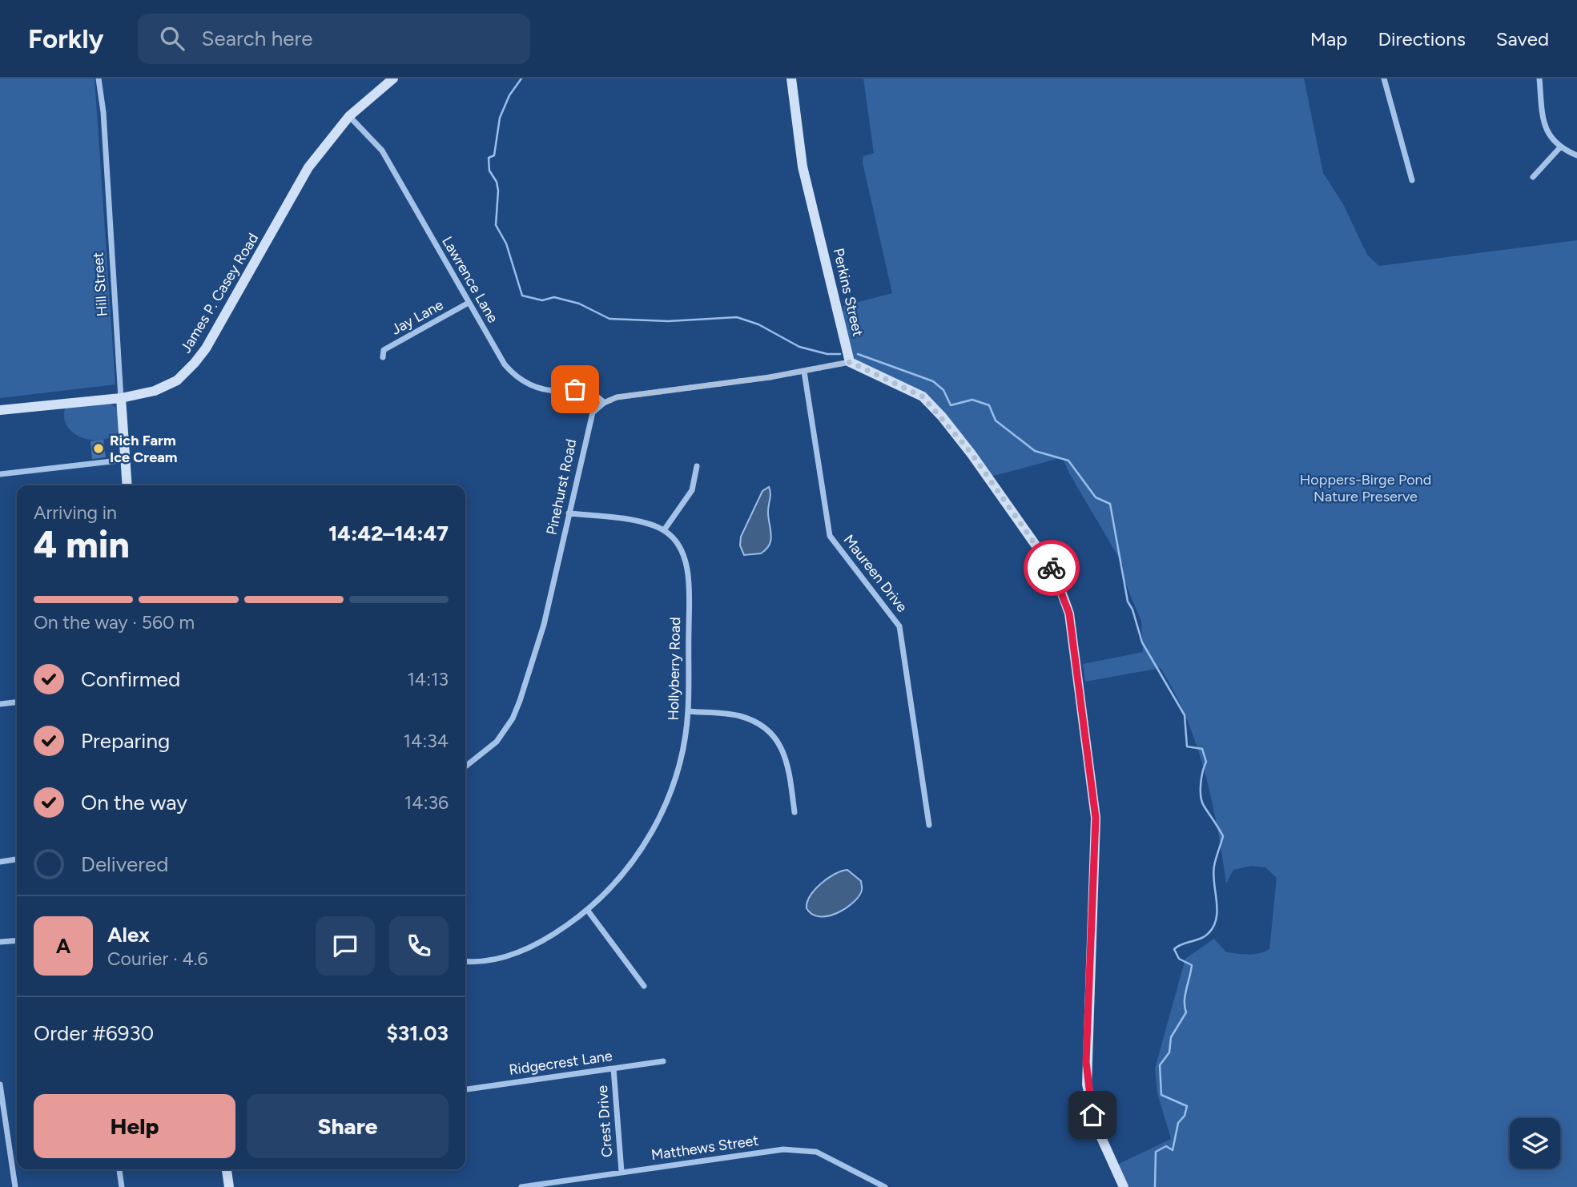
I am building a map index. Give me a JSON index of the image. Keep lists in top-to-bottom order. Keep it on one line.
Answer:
{"streets":{"street":["Lawrence Lane","Hill Street","Perkins Street","James P. Casey Road","Jay Lane","Pinehurst Road","Maureen Drive","Hollyberry Road","Ridgecrest Lane","Crest Drive","Matthews Street"]},"crossings":[["Lawrence Lane","James P. Casey Road"],["Lawrence Lane","Jay Lane"],["Lawrence Lane","Pinehurst Road"],["Hill Street","James P. Casey Road"],["Ridgecrest Lane","Crest Drive"],["Crest Drive","Matthews Street"]],"parks":["Hoppers-Birge Pond Nature Preserve"],"places":["Rich Farm Ice Cream"],"page":{"header":"Forkly","search":"Search here","nav":["Map","Directions","Saved"],"heading":["4 min","Arriving in","14:42–14:47"],"panel":["Alex","Courier · 4.6","Order #6930","$31.03"],"bar":"On the way · 560 m","list":[["Confirmed","14:13"],["Preparing","14:34"],["On the way","14:36"],"Delivered"],"round":"A","buttons":["Help","Share"]}}
